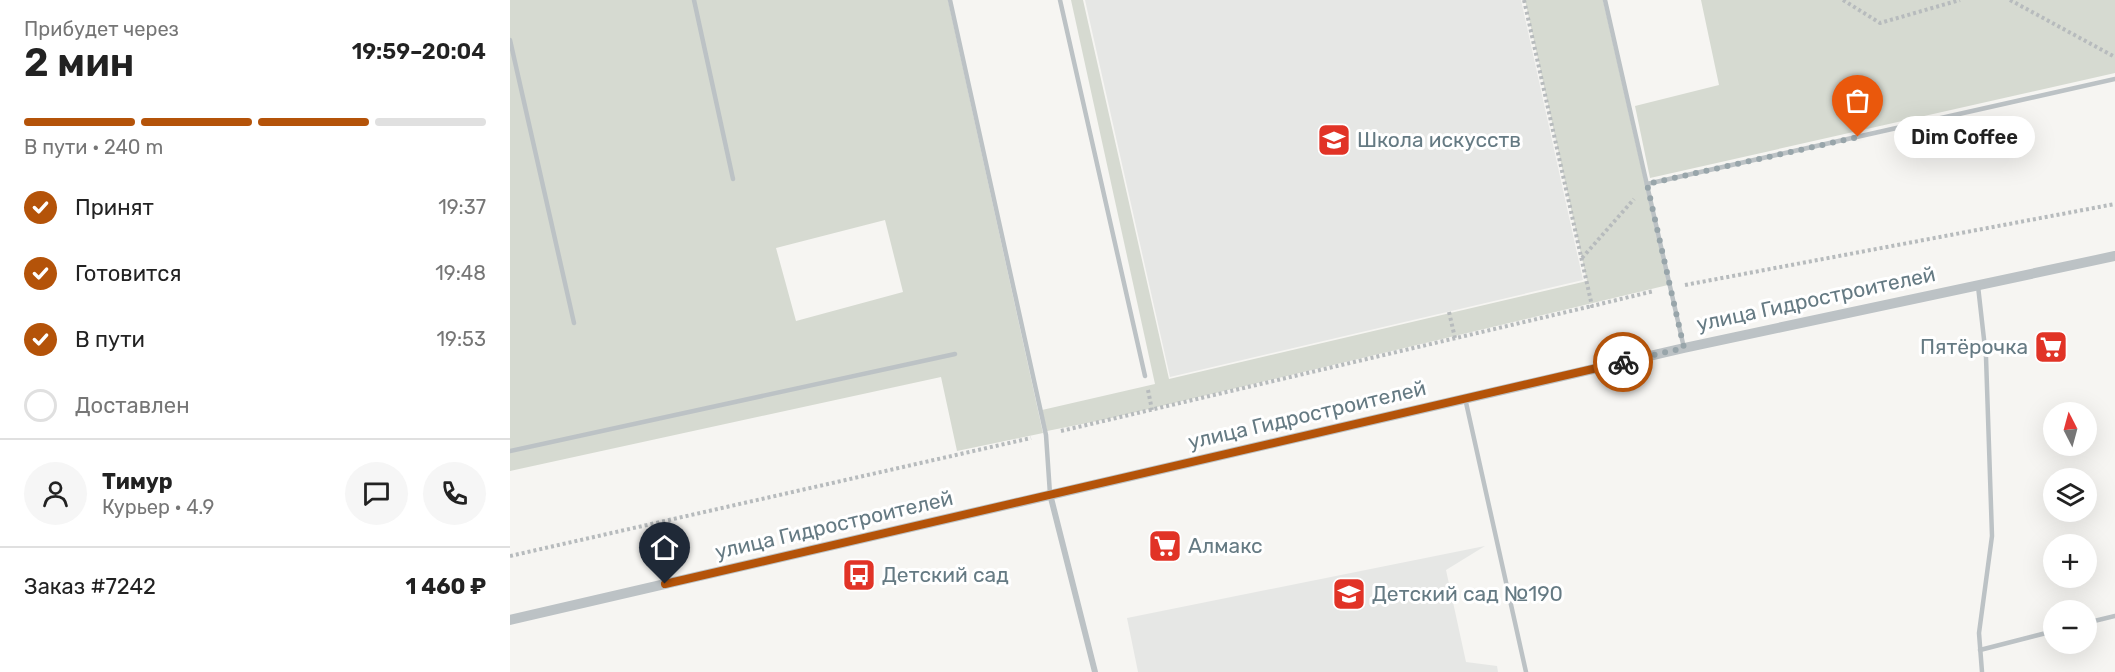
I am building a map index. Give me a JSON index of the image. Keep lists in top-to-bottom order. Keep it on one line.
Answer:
{"streets":{"street":["улица Гидростроителей"]},"places":{"other":["Dim Coffee"],"school or university":["Школа искусств","Детский сад №190"],"supermarket":["Пятёрочка","Алмакс"],"bus stop":["Детский сад"]},"north":"top","page":{"heading":["2 мин","Прибудет через","19:59–20:04"],"panel":["Тимур","Курьер · 4.9","Заказ #7242","1 460 ₽"],"bar":"В пути · 240 m","bubble":"Dim Coffee","list":[["Принят","19:37"],["Готовится","19:48"],["В пути","19:53"],"Доставлен"],"map_buttons":["+","−"]}}
